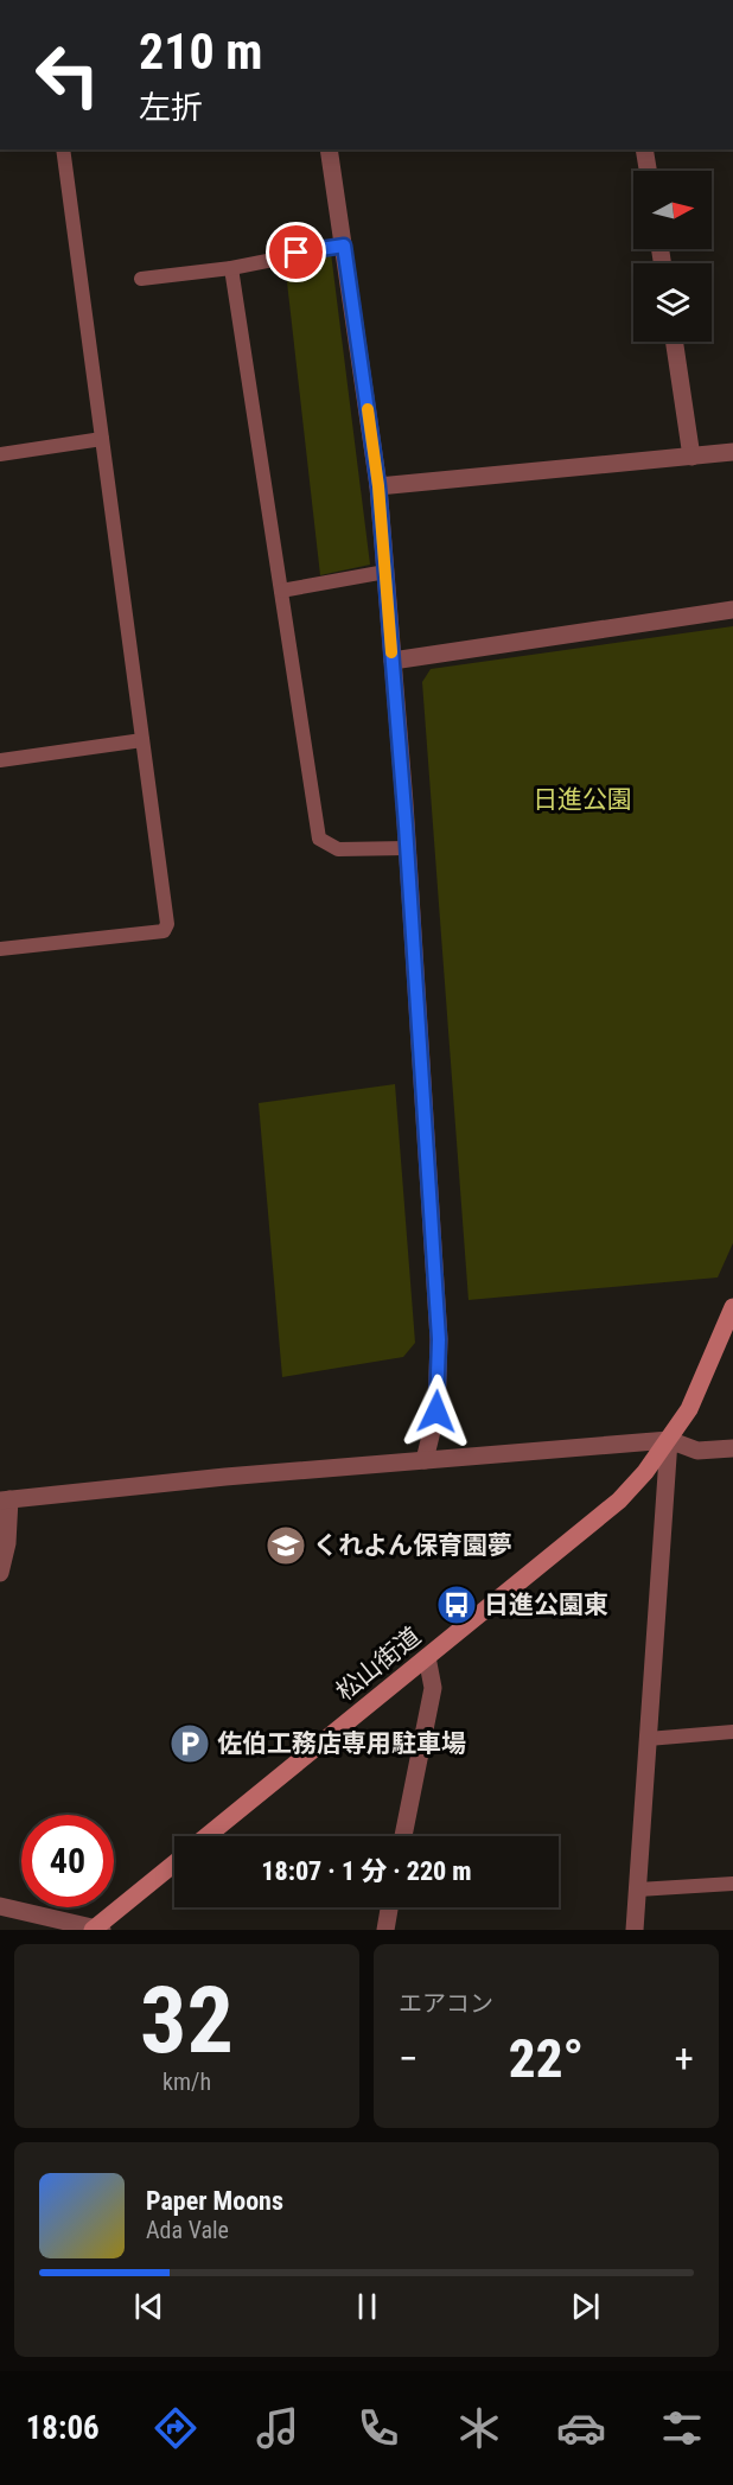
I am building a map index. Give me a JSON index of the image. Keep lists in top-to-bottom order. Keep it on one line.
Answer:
{"streets":{"main road":["松山街道"]},"parks":["日進公園"],"places":{"school or university":["くれよん保育園夢"],"bus stop":["日進公園東"],"parking":["佐伯工務店専用駐車場"]},"north":"right","page":{"turn":["210 m","左折"],"limit":"40","trip":"18:07 · 1 分 · 220 m","tile":[["32","km/h"],"エアコン"],"heat":["−","22°","+"],"song":["Paper Moons","Ada Vale"],"tabs":"18:06"}}
